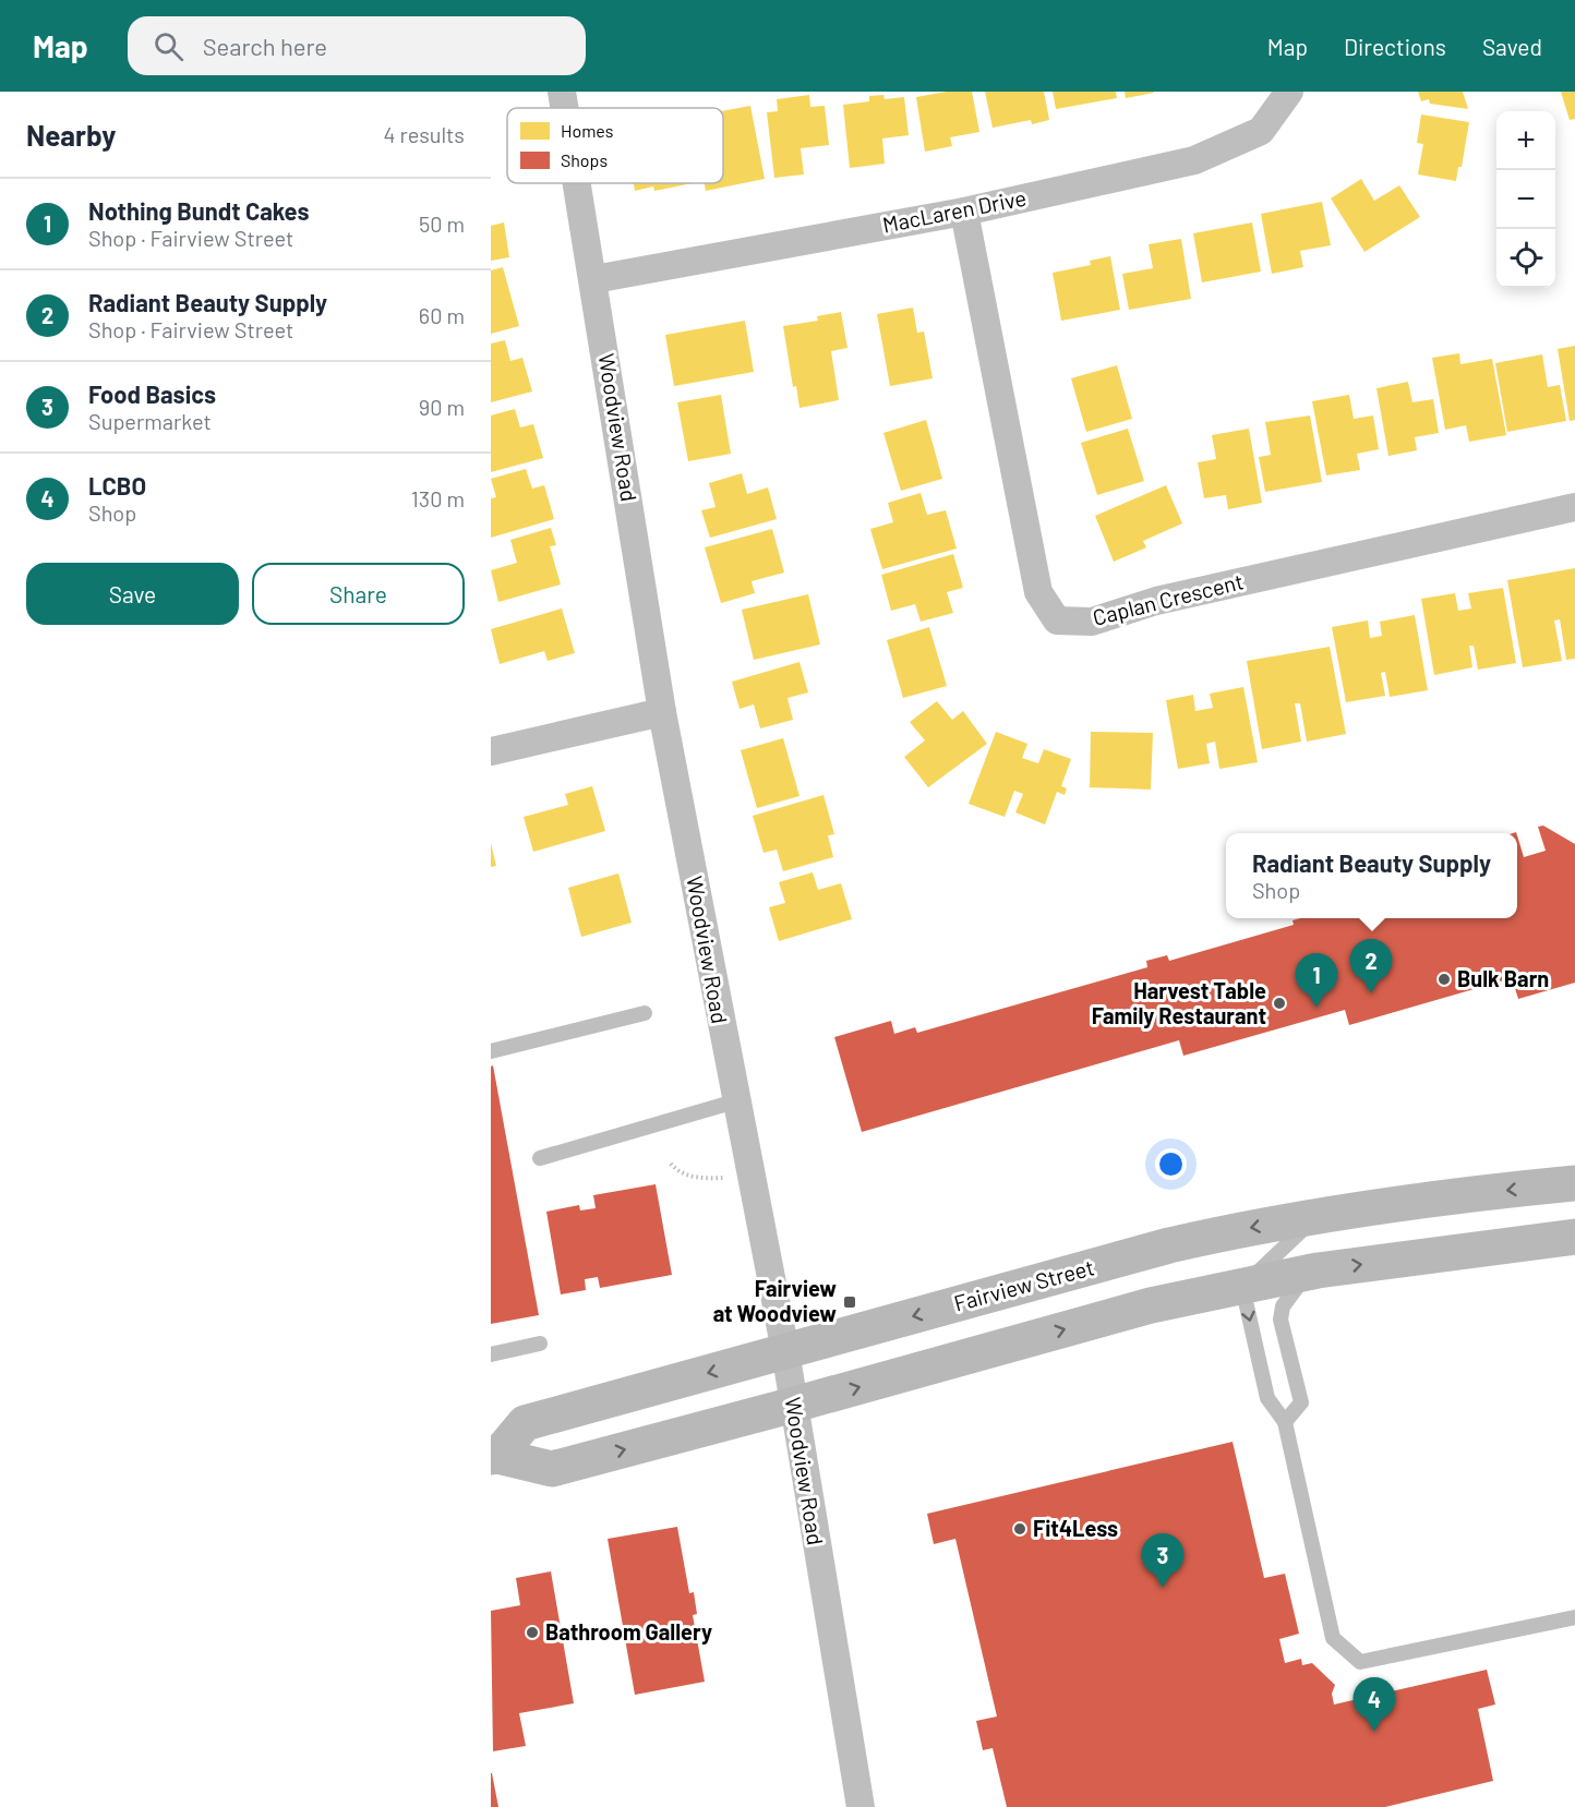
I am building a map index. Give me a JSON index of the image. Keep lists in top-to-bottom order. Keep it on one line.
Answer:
{"streets":{"main road":["Fairview Street"],"street":["MacLaren Drive","Woodview Road","Caplan Crescent"]},"crossings":[["MacLaren Drive","Woodview Road"],["MacLaren Drive","Caplan Crescent"],["Woodview Road","Fairview Street"]],"places":{"other":["Bulk Barn","Harvest Table Family Restaurant","Fit4Less","Bathroom Gallery"],"transit":["Fairview at Woodview"]},"legend":["Homes","Shops"],"page":{"header":"Map","search":"Search here","nav":["Map","Directions","Saved"],"heading":["Nearby","4 results"],"map_buttons":["+","−"],"list":[{"mark":"1","name":"Nothing Bundt Cakes","note":"Shop · Fairview Street","value":"50 m"},{"mark":"2","name":"Radiant Beauty Supply","note":"Shop · Fairview Street","value":"60 m"},{"mark":"3","name":"Food Basics","note":"Supermarket","value":"90 m"},{"mark":"4","name":"LCBO","note":"Shop","value":"130 m"}],"buttons":["Save","Share"],"popup":["Radiant Beauty Supply","Shop"],"pins":["2","1","3","4"]}}
